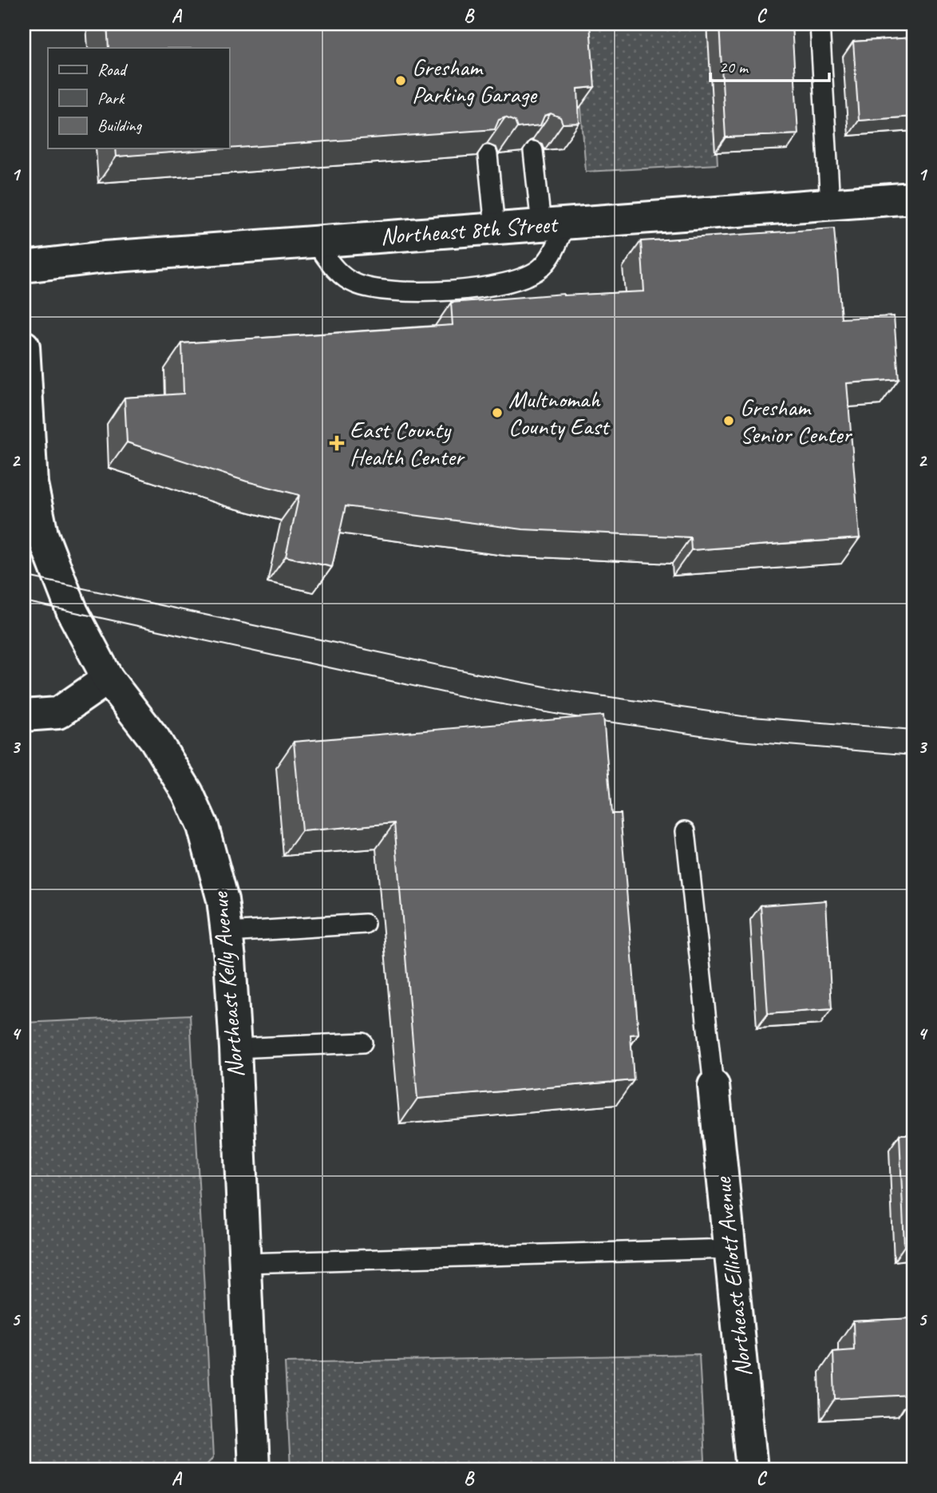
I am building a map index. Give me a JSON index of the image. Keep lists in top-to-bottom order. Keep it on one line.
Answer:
{"streets":{"street":["Northeast 8th Street","Northeast Kelly Avenue","Northeast Elliott Avenue"]},"places":{"other":["Gresham Parking Garage","Multnomah County East","Gresham Senior Center"],"health":["East County Health Center"]},"legend":["Road","Park","Building"],"scale_bar":"20 m","grid":{"columns":["A","B","C"],"rows":["1","2","3","4","5"]}}
